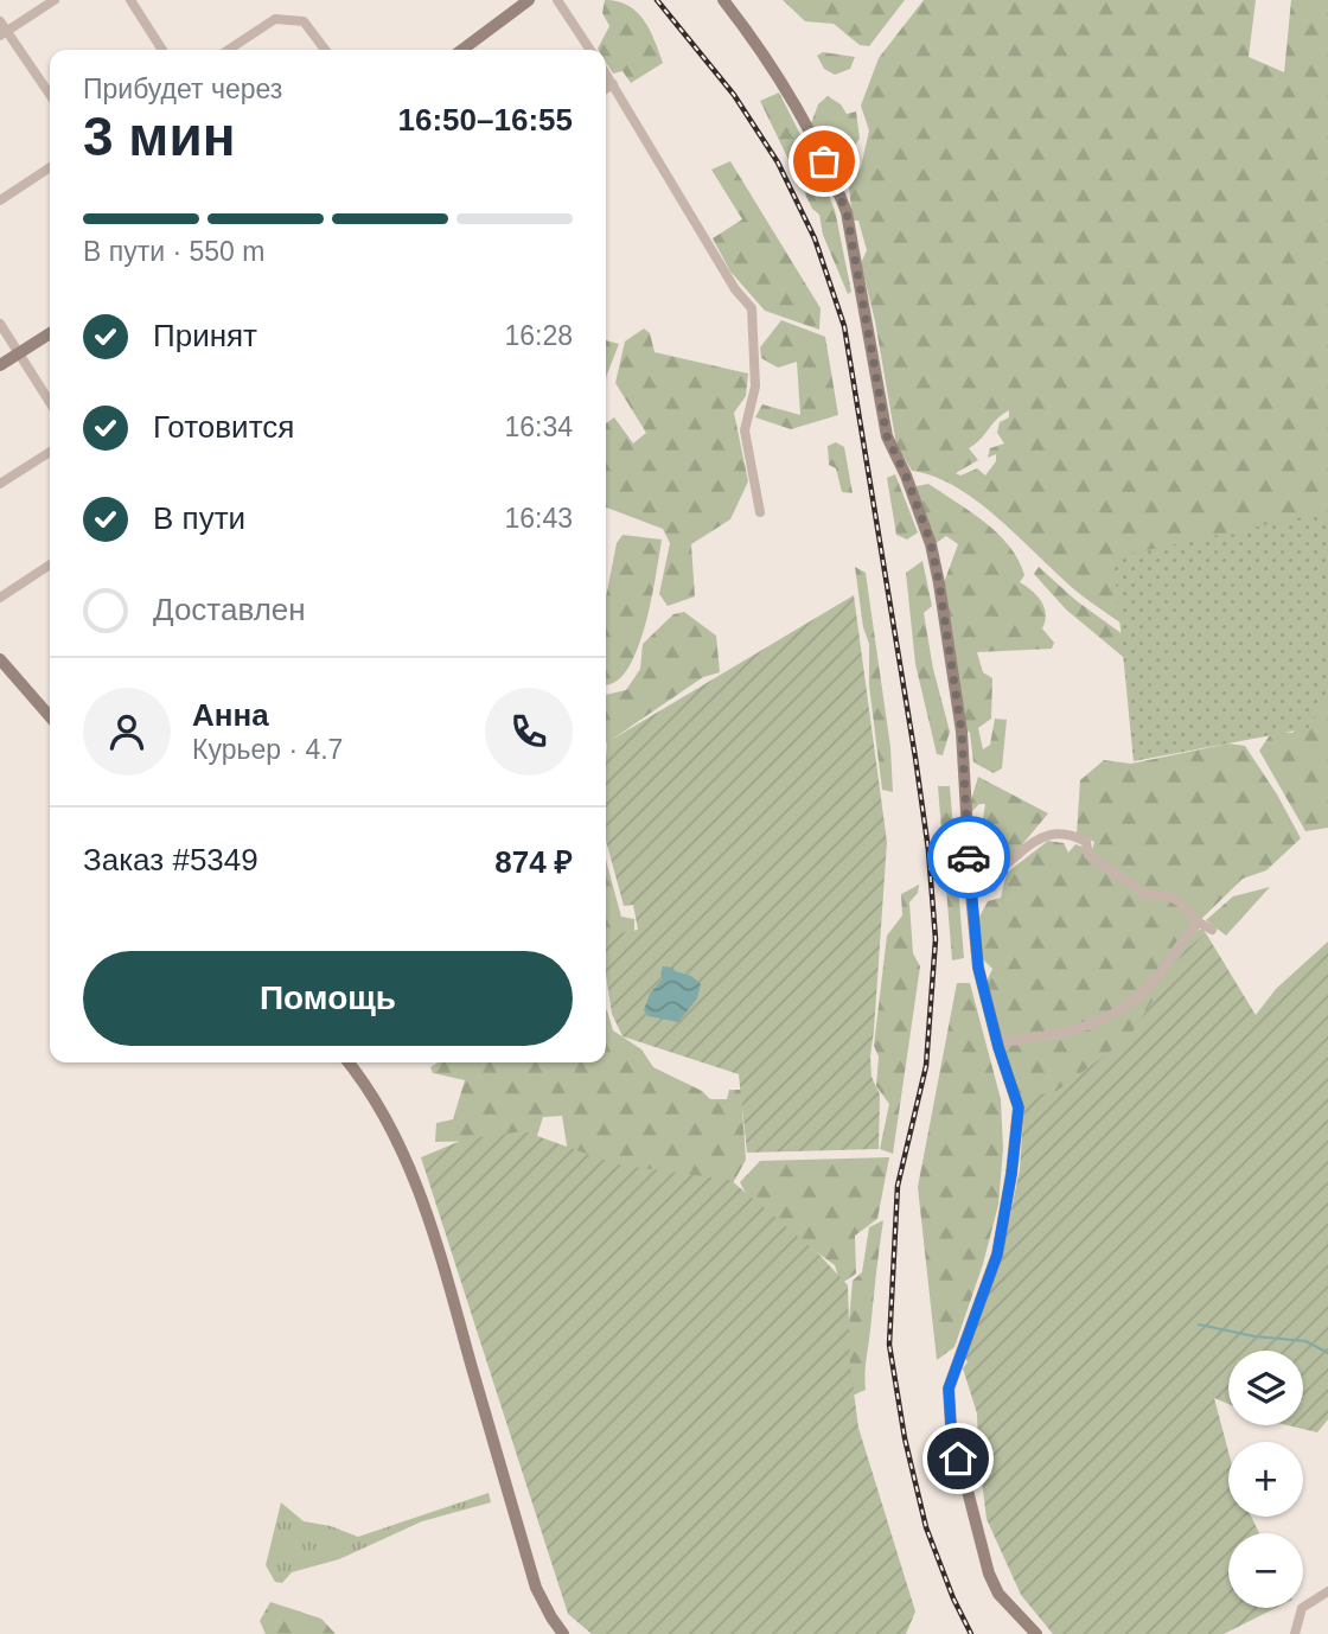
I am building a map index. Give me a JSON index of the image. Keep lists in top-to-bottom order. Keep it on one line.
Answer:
{"page":{"heading":["3 мин","Прибудет через","16:50–16:55"],"panel":["Анна","Курьер · 4.7","Заказ #5349","874 ₽"],"bar":"В пути · 550 m","list":[["Принят","16:28"],["Готовится","16:34"],["В пути","16:43"],"Доставлен"],"buttons":"Помощь","map_buttons":["+","−"]}}
